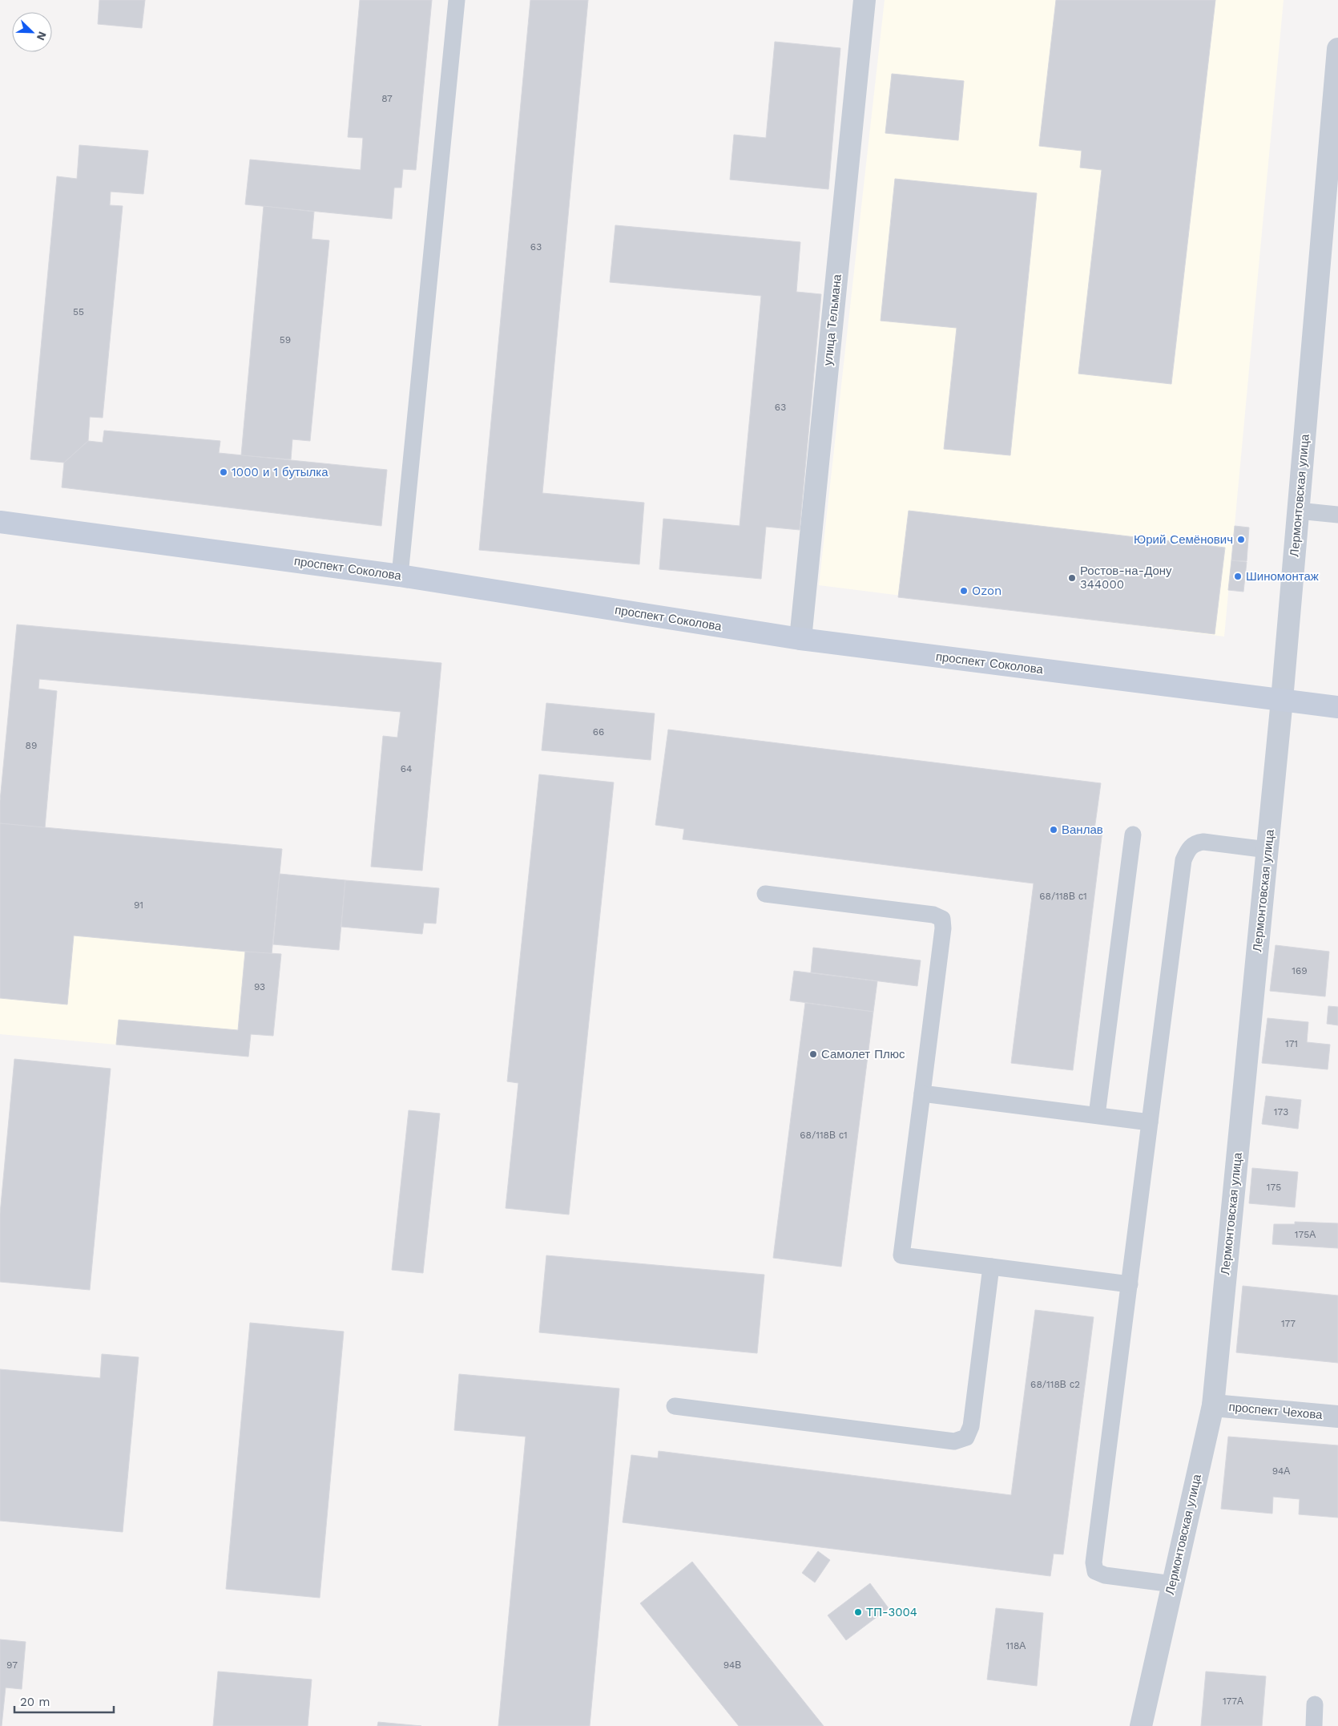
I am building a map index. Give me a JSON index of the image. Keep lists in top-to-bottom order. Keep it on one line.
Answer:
{"streets":{"main road":["проспект Соколова"],"street":["улица Тельмана","Лермонтовская улица","проспект Чехова"]},"crossings":[["улица Тельмана","проспект Соколова"],["Лермонтовская улица","проспект Соколова"],["Лермонтовская улица","проспект Чехова"]],"places":["1000 и 1 бутылка","Юрий Семёнович","Шиномонтаж","Ростов-на-Дону 344000","Ozon","Ванлав","Самолет Плюс","ТП-3004"],"house_numbers":["87","63","55","59","63","66","89","64","68/118В с1","91","169","93","171","173","68/118В с1","175","175А","177","68/118В с2","94А","118А","97","94В","177А"],"scale_bar":"20 m","north":"bottom right"}
